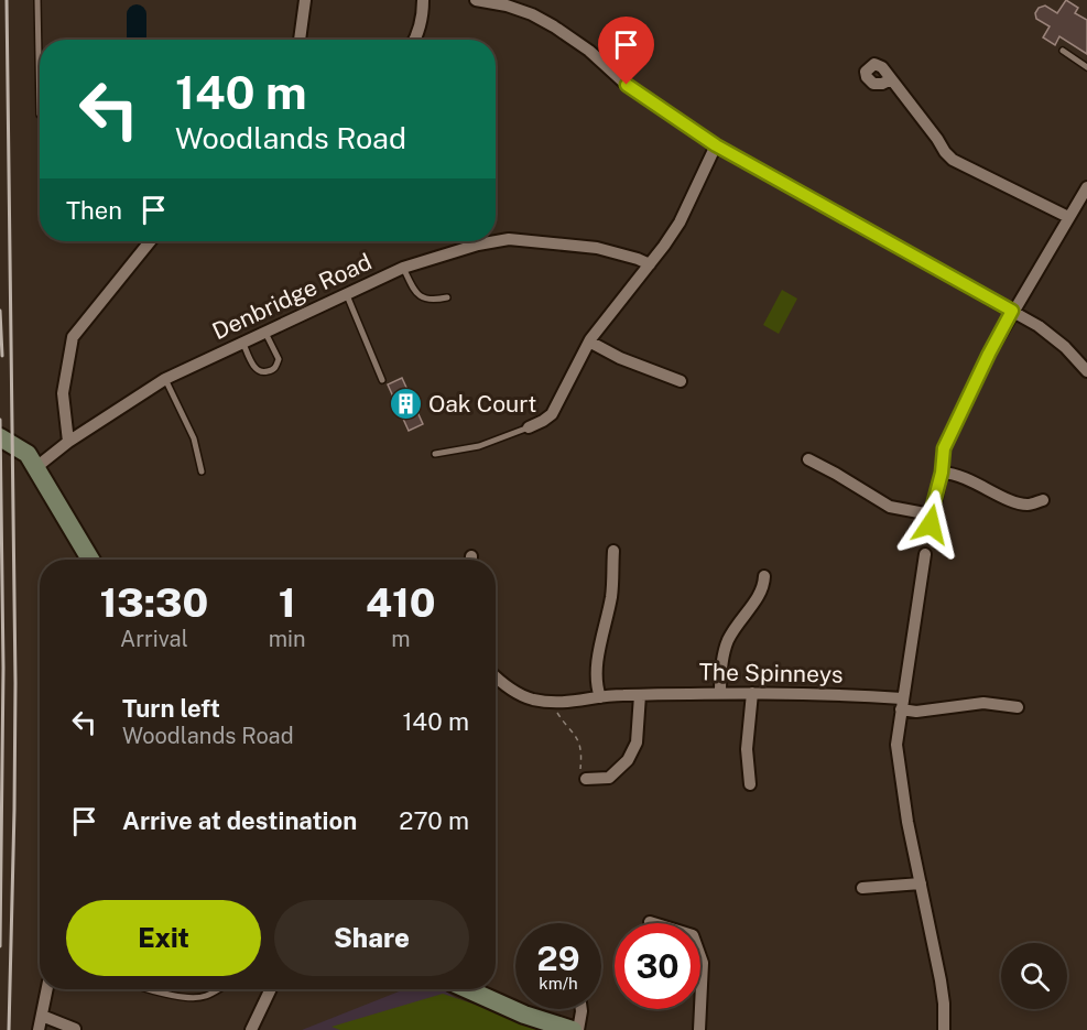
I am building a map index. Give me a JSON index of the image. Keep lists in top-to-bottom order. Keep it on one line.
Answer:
{"streets":{"street":["Denbridge Road","The Spinneys"]},"places":{"building":["Oak Court"]},"page":{"turn":["140 m","Woodlands Road"],"then":"Then","eta":["13:30","Arrival","1","min","410","m"],"list":[{"name":"Turn left","note":"Woodlands Road","value":"140 m"},{"name":"Arrive at destination","value":"270 m"}],"buttons":["Exit","Share"],"speed":"29 km/h","limit":"30"}}
